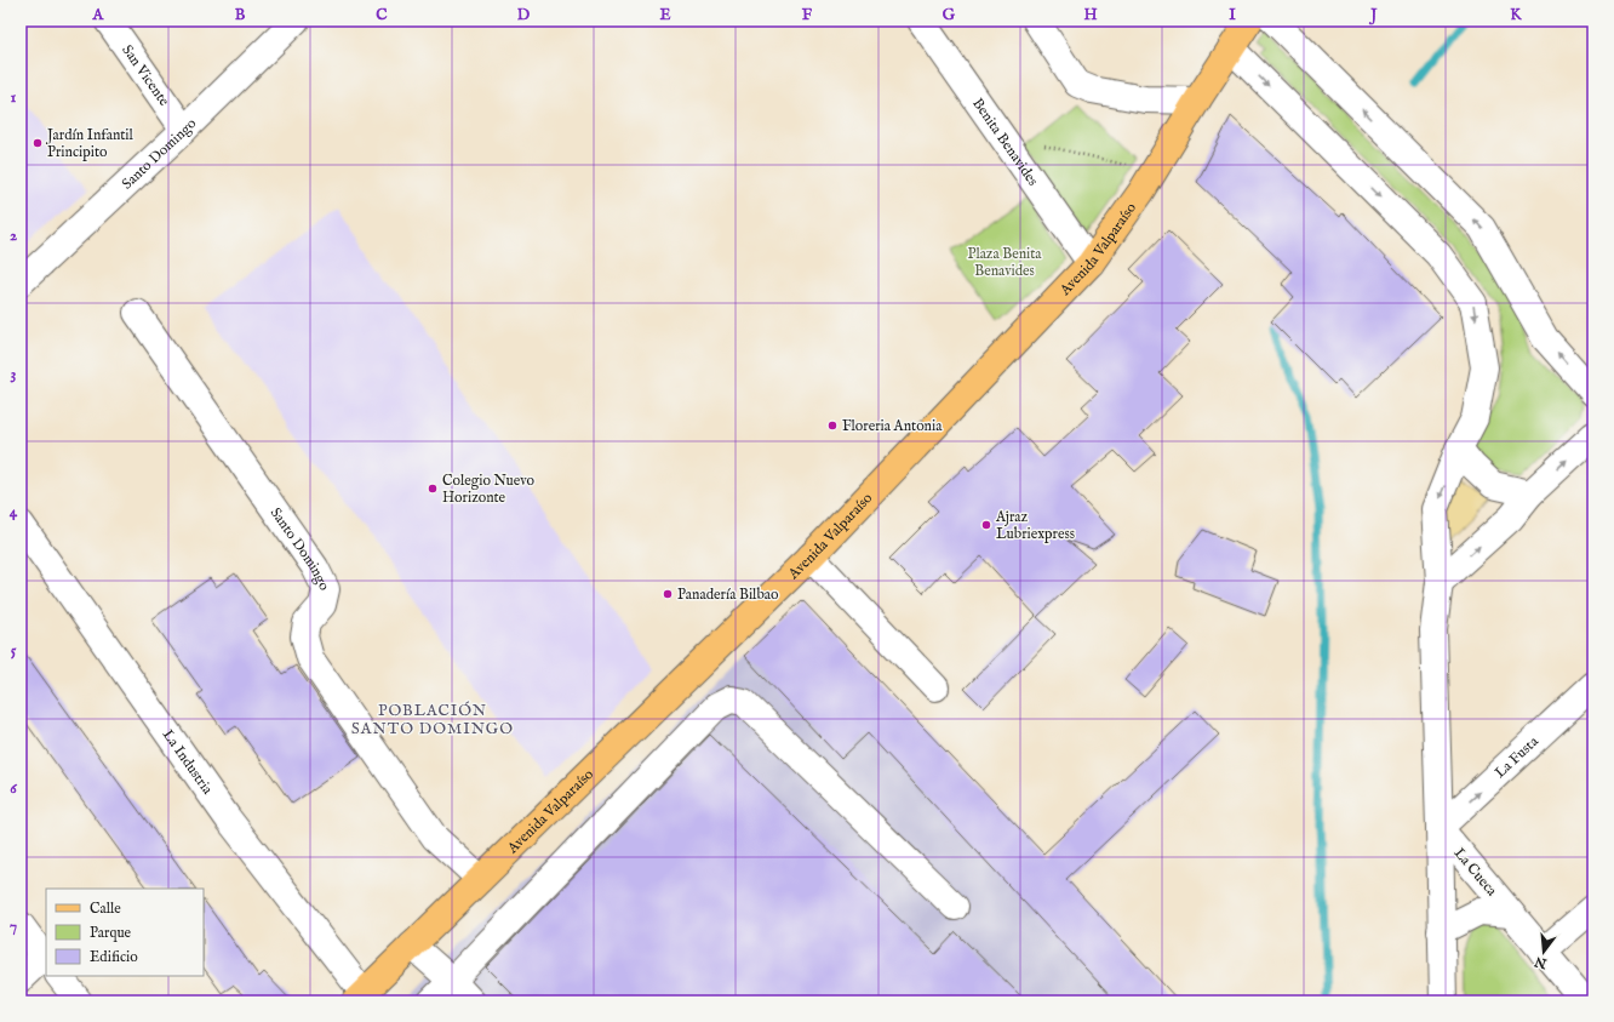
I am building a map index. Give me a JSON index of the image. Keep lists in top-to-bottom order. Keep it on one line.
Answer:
{"streets":{"main road":["Avenida Valparaíso"],"street":["San Vicente","Benita Benavides","Santo Domingo","La Fusta","La Industria","La Cueca"]},"crossings":[["San Vicente","Santo Domingo"],["Benita Benavides","Avenida Valparaíso"],["Santo Domingo","Avenida Valparaíso"],["Avenida Valparaíso","La Industria"],["La Fusta","La Cueca"]],"districts":["POBLACIÓN SANTO DOMINGO"],"parks":["Plaza Benita Benavides"],"places":["Jardín Infantil Principito","Floreria Antonia","Colegio Nuevo Horizonte","Ajraz Lubriexpress","Panadería Bilbao"],"legend":["Calle","Parque","Edificio"],"north":"bottom","grid":{"columns":["A","B","C","D","E","F","G","H","I","J","K"],"rows":["1","2","3","4","5","6","7"]}}
